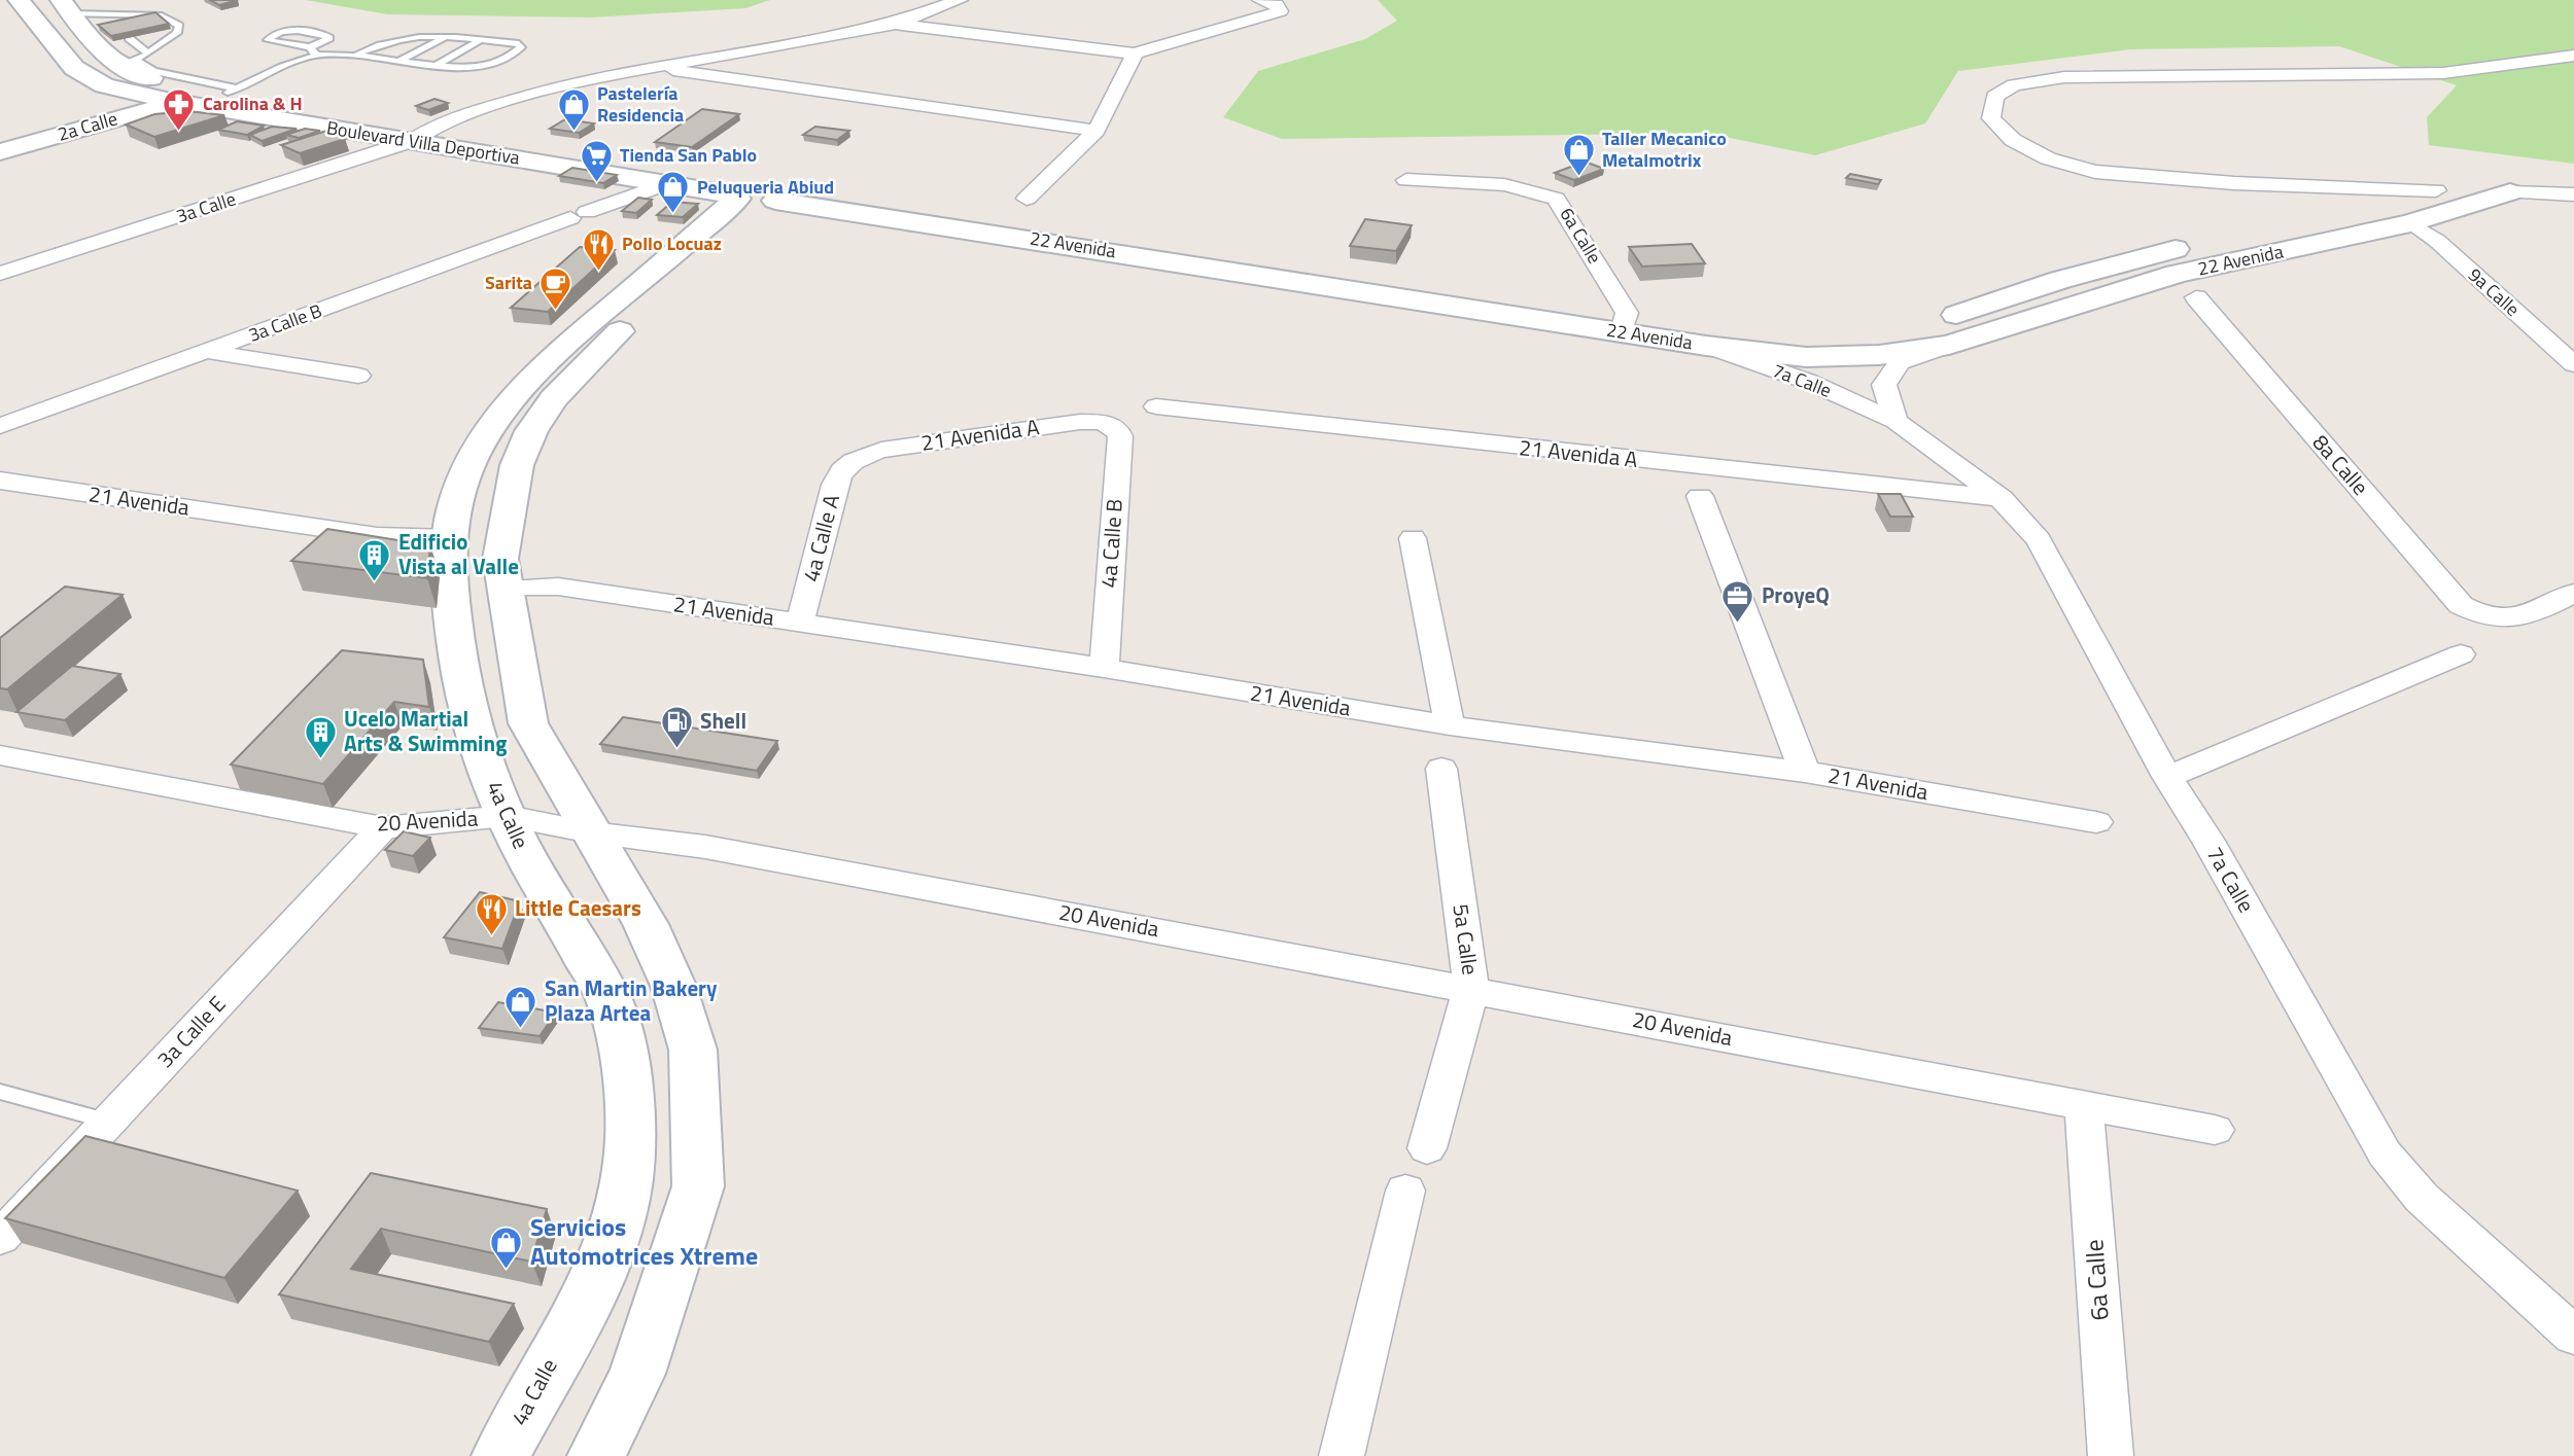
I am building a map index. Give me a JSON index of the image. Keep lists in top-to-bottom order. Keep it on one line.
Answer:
{"streets":{"main road":["2a Calle","Boulevard Villa Deportiva","22 Avenida","4a Calle"],"street":["3a Calle","6a Calle","9a Calle","3a Calle B","7a Calle","21 Avenida A","8a Calle","21 Avenida","4a Calle A","4a Calle B","20 Avenida","5a Calle","3a Calle E"]},"crossings":[["2a Calle","Boulevard Villa Deportiva"],["Boulevard Villa Deportiva","3a Calle"],["Boulevard Villa Deportiva","22 Avenida"],["Boulevard Villa Deportiva","3a Calle B"],["Boulevard Villa Deportiva","4a Calle"],["6a Calle","22 Avenida"],["6a Calle","20 Avenida"],["22 Avenida","9a Calle"],["22 Avenida","7a Calle"],["22 Avenida","4a Calle"],["7a Calle","21 Avenida A"],["21 Avenida A","4a Calle A"],["21 Avenida A","4a Calle B"],["21 Avenida","4a Calle A"],["21 Avenida","4a Calle B"],["21 Avenida","4a Calle"],["4a Calle","20 Avenida"],["20 Avenida","5a Calle"],["20 Avenida","3a Calle E"]],"places":{"pharmacy":["Carolina & H"],"shop":["Pastelería Residencia","Taller Mecanico Metalmotrix","Peluqueria Abiud","San Martin Bakery Plaza Artea","Servicios Automotrices Xtreme"],"supermarket":["Tienda San Pablo"],"restaurant":["Pollo Locuaz","Little Caesars"],"cafe":["Sarita"],"building":["Edificio Vista al Valle","Ucelo Martial Arts & Swimming"],"office":["ProyeQ"],"fuel station":["Shell"]}}
